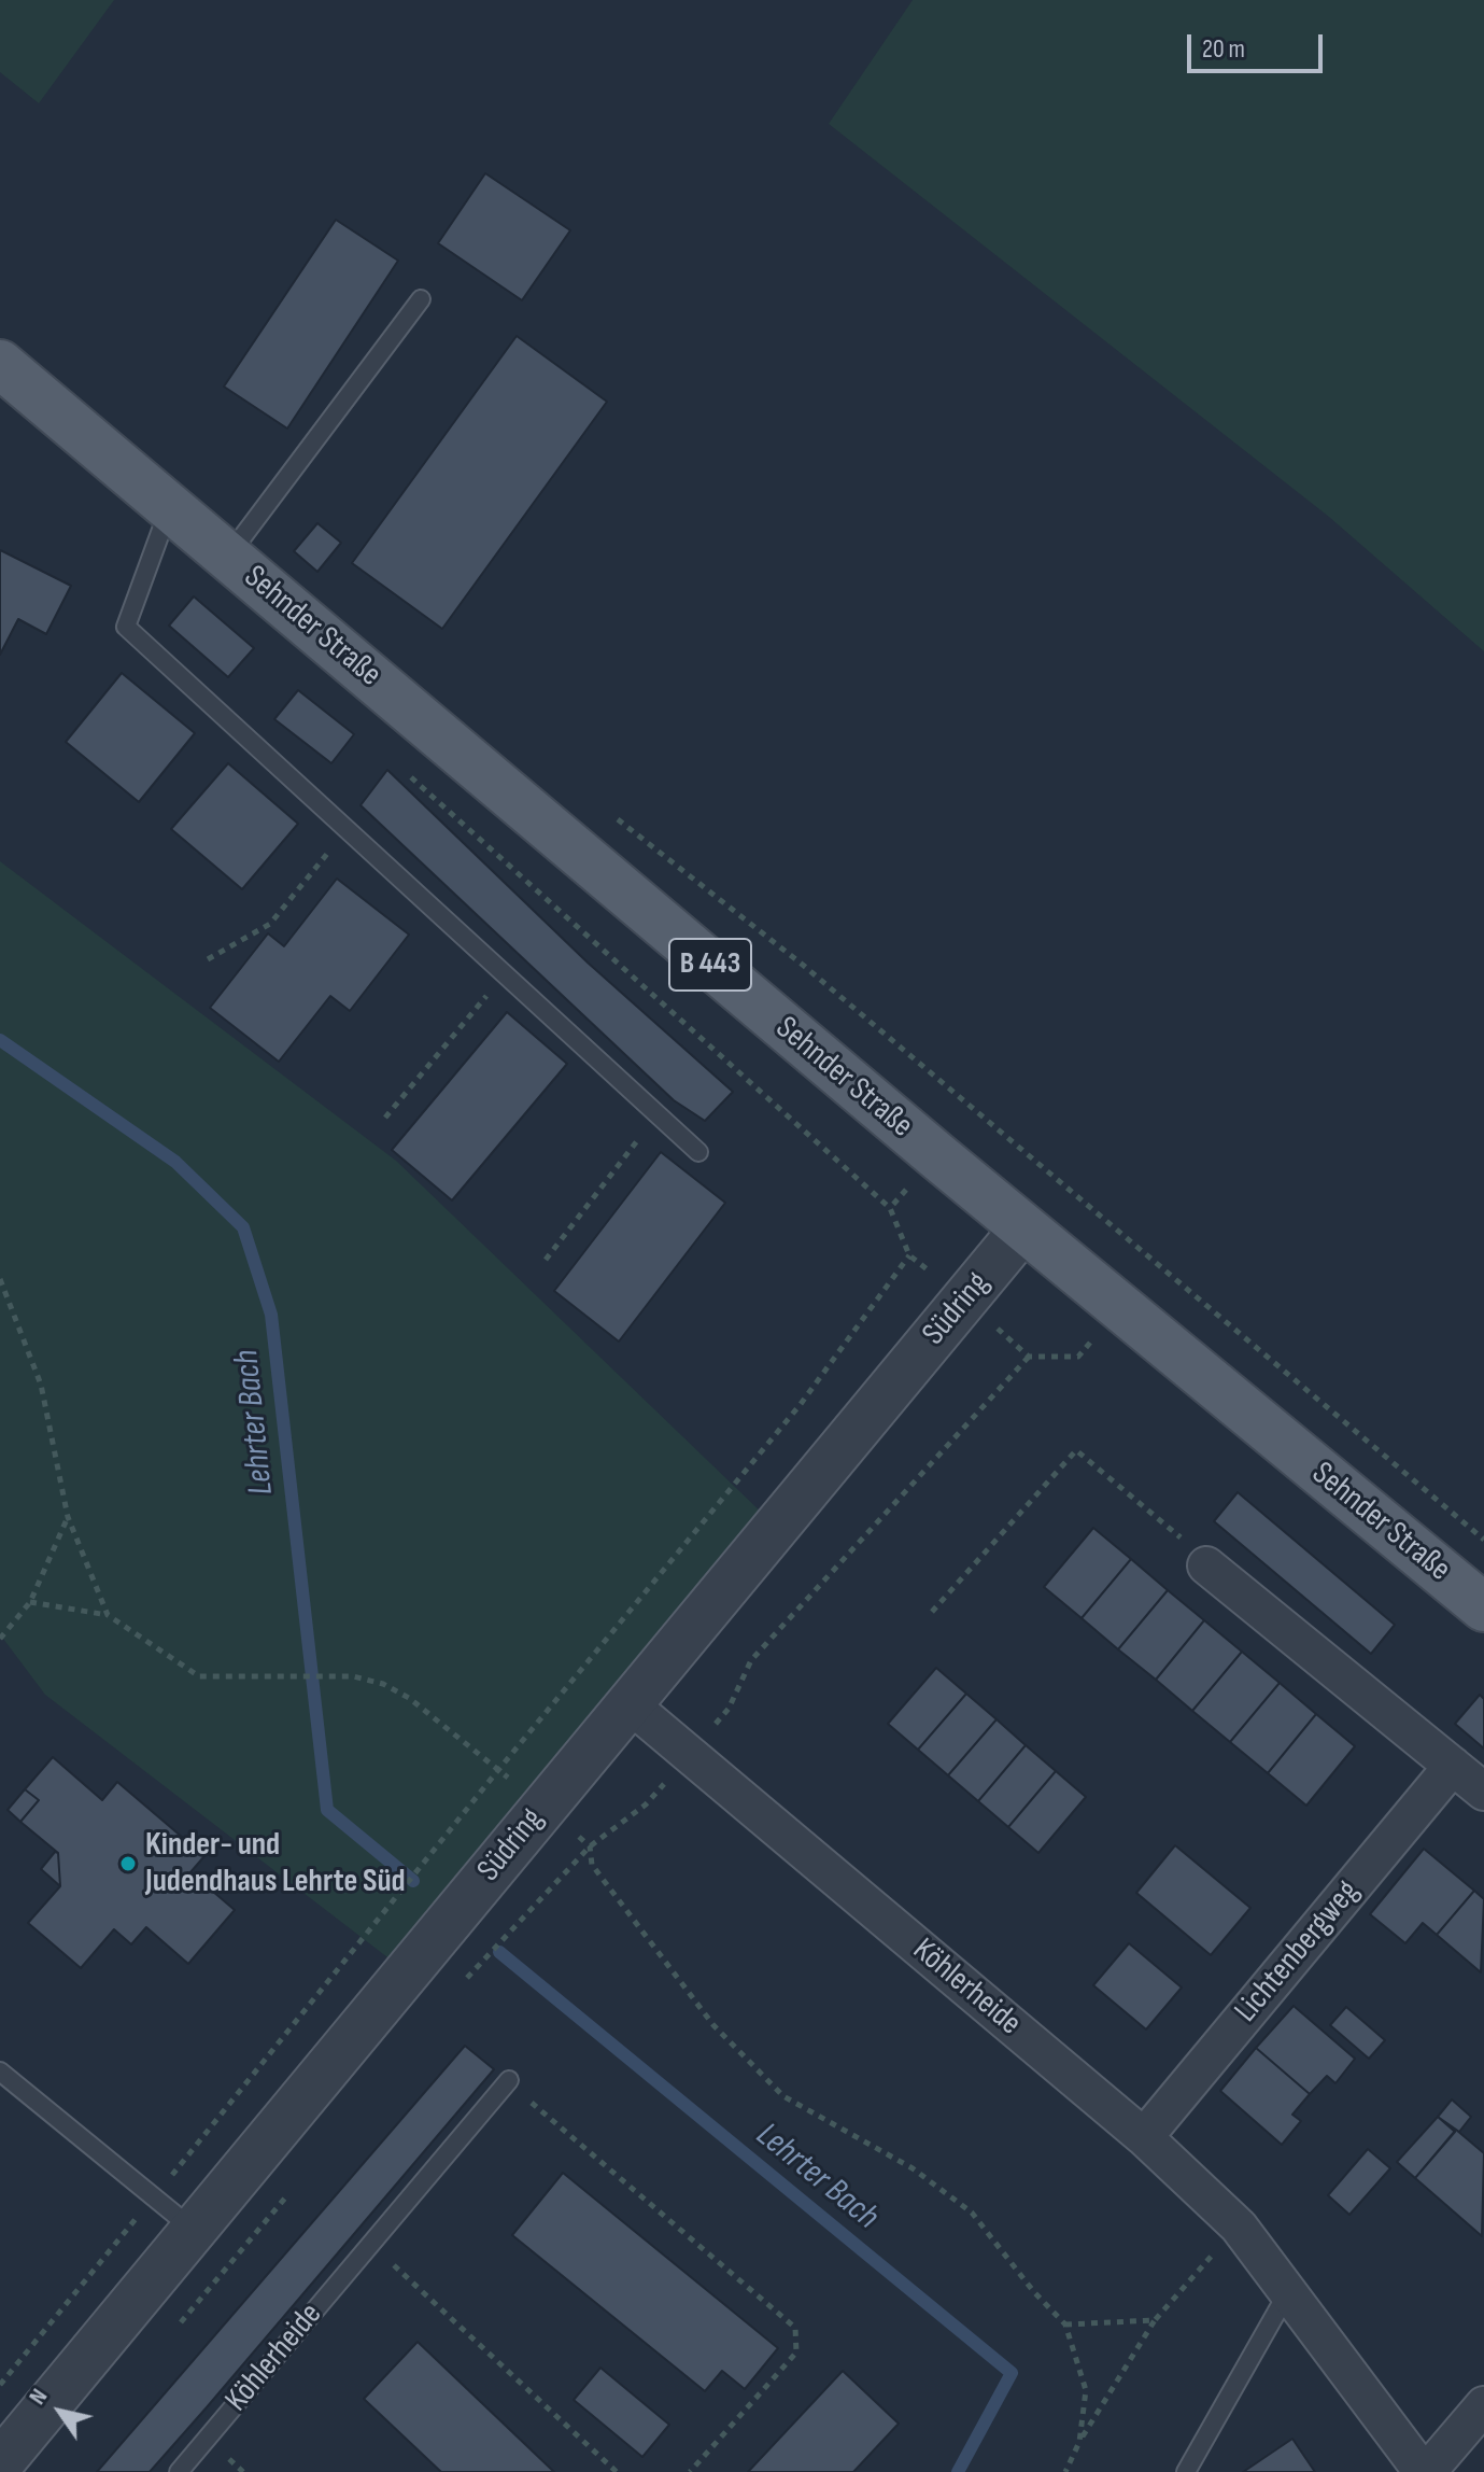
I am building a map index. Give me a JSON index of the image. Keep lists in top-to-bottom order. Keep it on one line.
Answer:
{"streets":{"main road":["Sehnder Straße","B 443"],"street":["Südring","Lichtenbergweg","Köhlerheide"]},"crossings":[["Sehnder Straße","Südring"],["Südring","Köhlerheide"],["Lichtenbergweg","Köhlerheide"]],"water":["Lehrter Bach"],"places":["Kinder- und Judendhaus Lehrte Süd"],"scale_bar":"20 m","north":"top left"}
